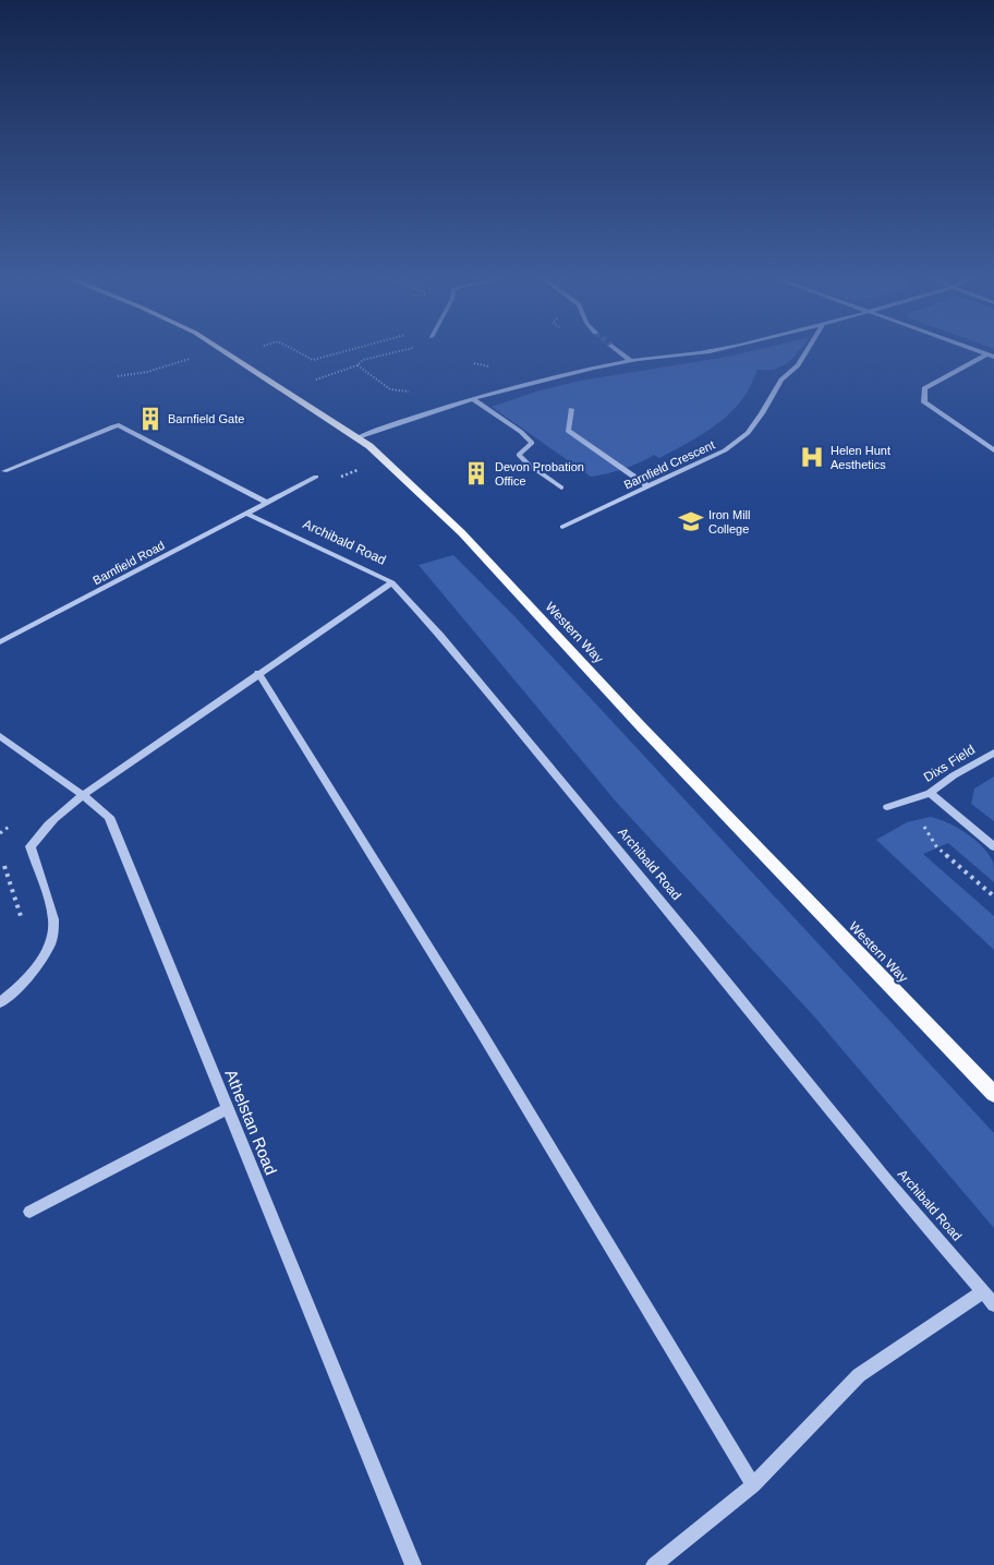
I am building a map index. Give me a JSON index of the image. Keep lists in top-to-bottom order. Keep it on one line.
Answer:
{"streets":{"main road":["Western Way"],"street":["Barnfield Crescent","Archibald Road","Barnfield Road","Dixs Field","Athelstan Road"]},"crossings":[["Archibald Road","Barnfield Road"]],"places":{"building":["Barnfield Gate","Devon Probation Office"],"hospital":["Helen Hunt Aesthetics"],"school or university":["Iron Mill College"]}}
